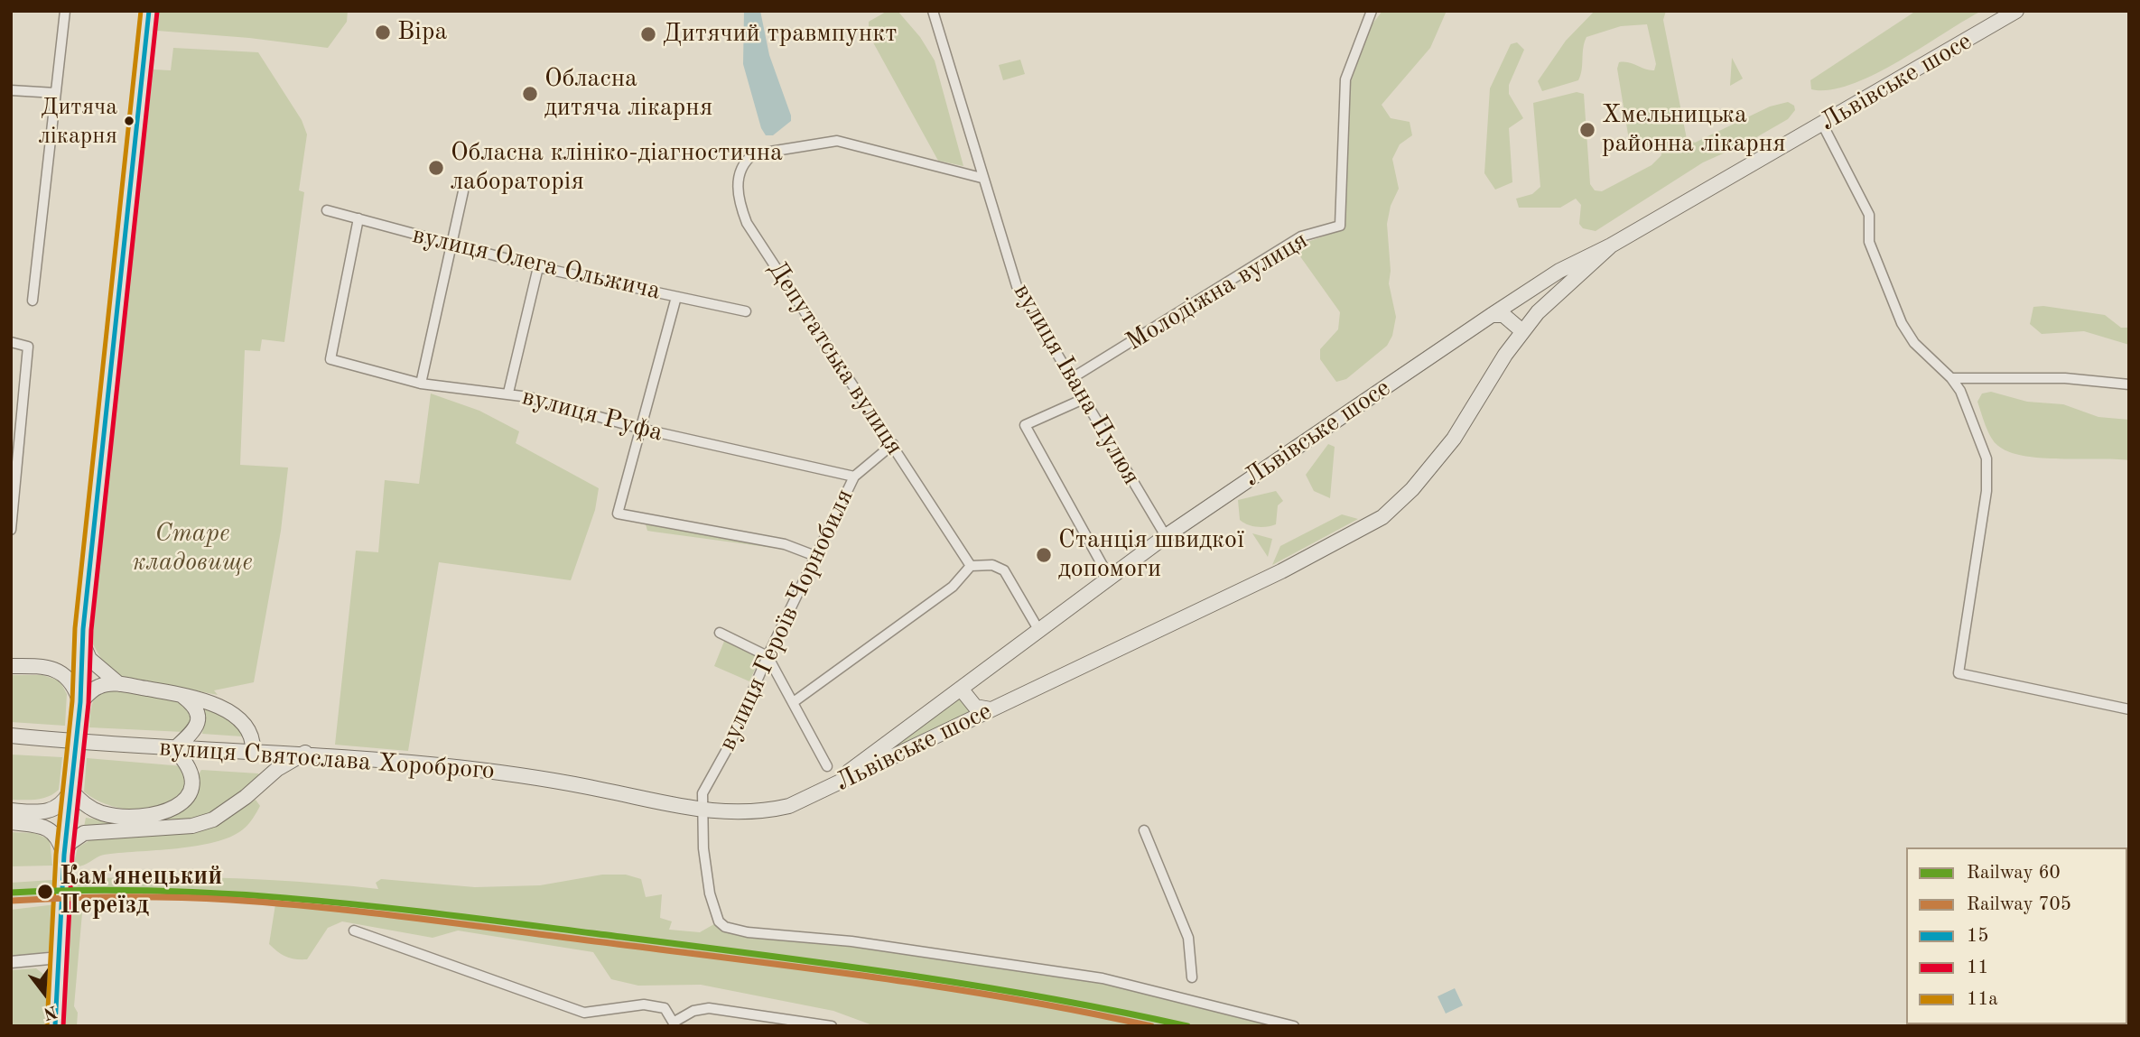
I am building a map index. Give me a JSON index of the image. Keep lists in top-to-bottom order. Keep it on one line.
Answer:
{"streets":{"main road":["Львівське шосе","вулиця Святослава Хороброго"],"street":["вулиця Олега Ольжича","Молодіжна вулиця","Депутатська вулиця","вулиця Івана Пулюя","вулиця Руфа","вулиця Героїв Чорнобиля"]},"crossings":[["Львівське шосе","вулиця Івана Пулюя"],["Львівське шосе","вулиця Святослава Хороброго"],["вулиця Олега Ольжича","вулиця Руфа"],["Молодіжна вулиця","вулиця Івана Пулюя"],["Депутатська вулиця","вулиця Івана Пулюя"],["Депутатська вулиця","вулиця Героїв Чорнобиля"],["вулиця Руфа","вулиця Героїв Чорнобиля"],["вулиця Героїв Чорнобиля","вулиця Святослава Хороброго"]],"parks":["Старе кладовище"],"places":["Віра","Дитячий травмпункт","Обласна дитяча лікарня","Дитяча лікарня","Хмельницька районна лікарня","Обласна клініко-діагностична лабораторія","Станція швидкої допомоги","Кам'янецький Переїзд"],"lines":["transit line 15","transit line 11а","transit line 11","rail line 60","rail line 705"],"legend":["Railway 60","Railway 705","15","11","11а"],"north":"bottom"}
